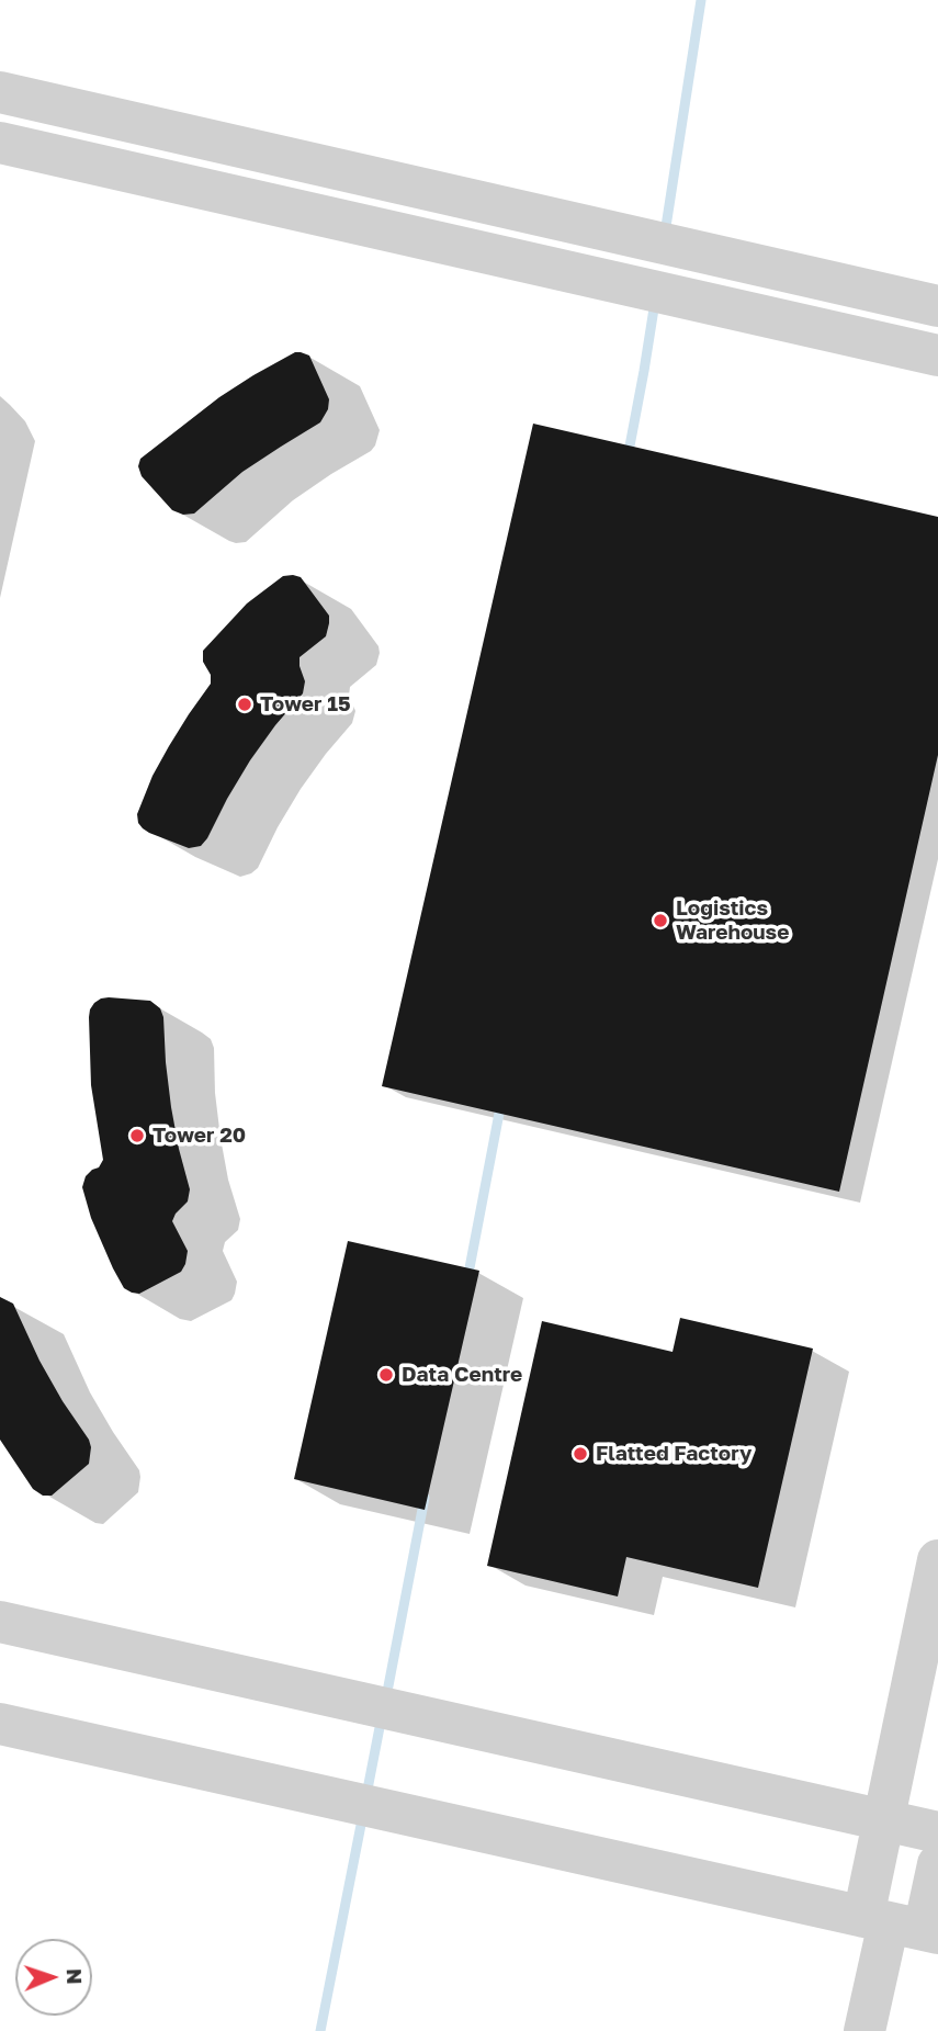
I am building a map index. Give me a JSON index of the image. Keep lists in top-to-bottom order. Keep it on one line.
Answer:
{"places":["Tower 15","Logistics Warehouse","Tower 20","Data Centre","Flatted Factory"],"north":"right"}
